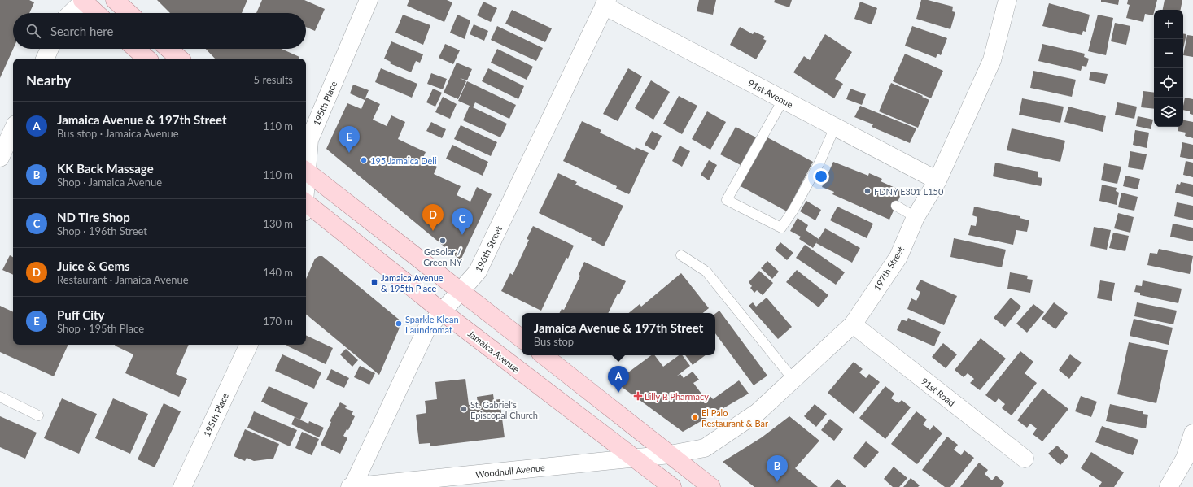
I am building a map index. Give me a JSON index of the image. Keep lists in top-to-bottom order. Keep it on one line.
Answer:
{"streets":{"main road":["Jamaica Avenue"],"street":["91st Avenue","195th Place","196th Street","197th Street","91st Road","Woodhull Avenue"]},"crossings":[["91st Avenue","196th Street"],["91st Avenue","197th Street"],["196th Street","Jamaica Avenue"],["196th Street","Woodhull Avenue"],["197th Street","91st Road"],["197th Street","Woodhull Avenue"],["Jamaica Avenue","Woodhull Avenue"]],"places":{"other":["195 Jamaica Deli","FDNY E301 L150","GoSolar / Green NY","Sparkle Klean Laundromat","St. Gabriel's Episcopal Church","El Palo Restaurant & Bar"],"transit":["Jamaica Avenue & 195th Place"],"health":["Lilly ℞ Pharmacy"]},"page":{"map_buttons":["+","−"],"search":"Search here","heading":["Nearby","5 results"],"list":[{"mark":"A","name":"Jamaica Avenue & 197th Street","note":"Bus stop · Jamaica Avenue","value":"110 m"},{"mark":"B","name":"KK Back Massage","note":"Shop · Jamaica Avenue","value":"110 m"},{"mark":"C","name":"ND Tire Shop","note":"Shop · 196th Street","value":"130 m"},{"mark":"D","name":"Juice & Gems","note":"Restaurant · Jamaica Avenue","value":"140 m"},{"mark":"E","name":"Puff City","note":"Shop · 195th Place","value":"170 m"}],"pins":["E","D","C","A","B"],"popup":["Jamaica Avenue & 197th Street","Bus stop"]}}
